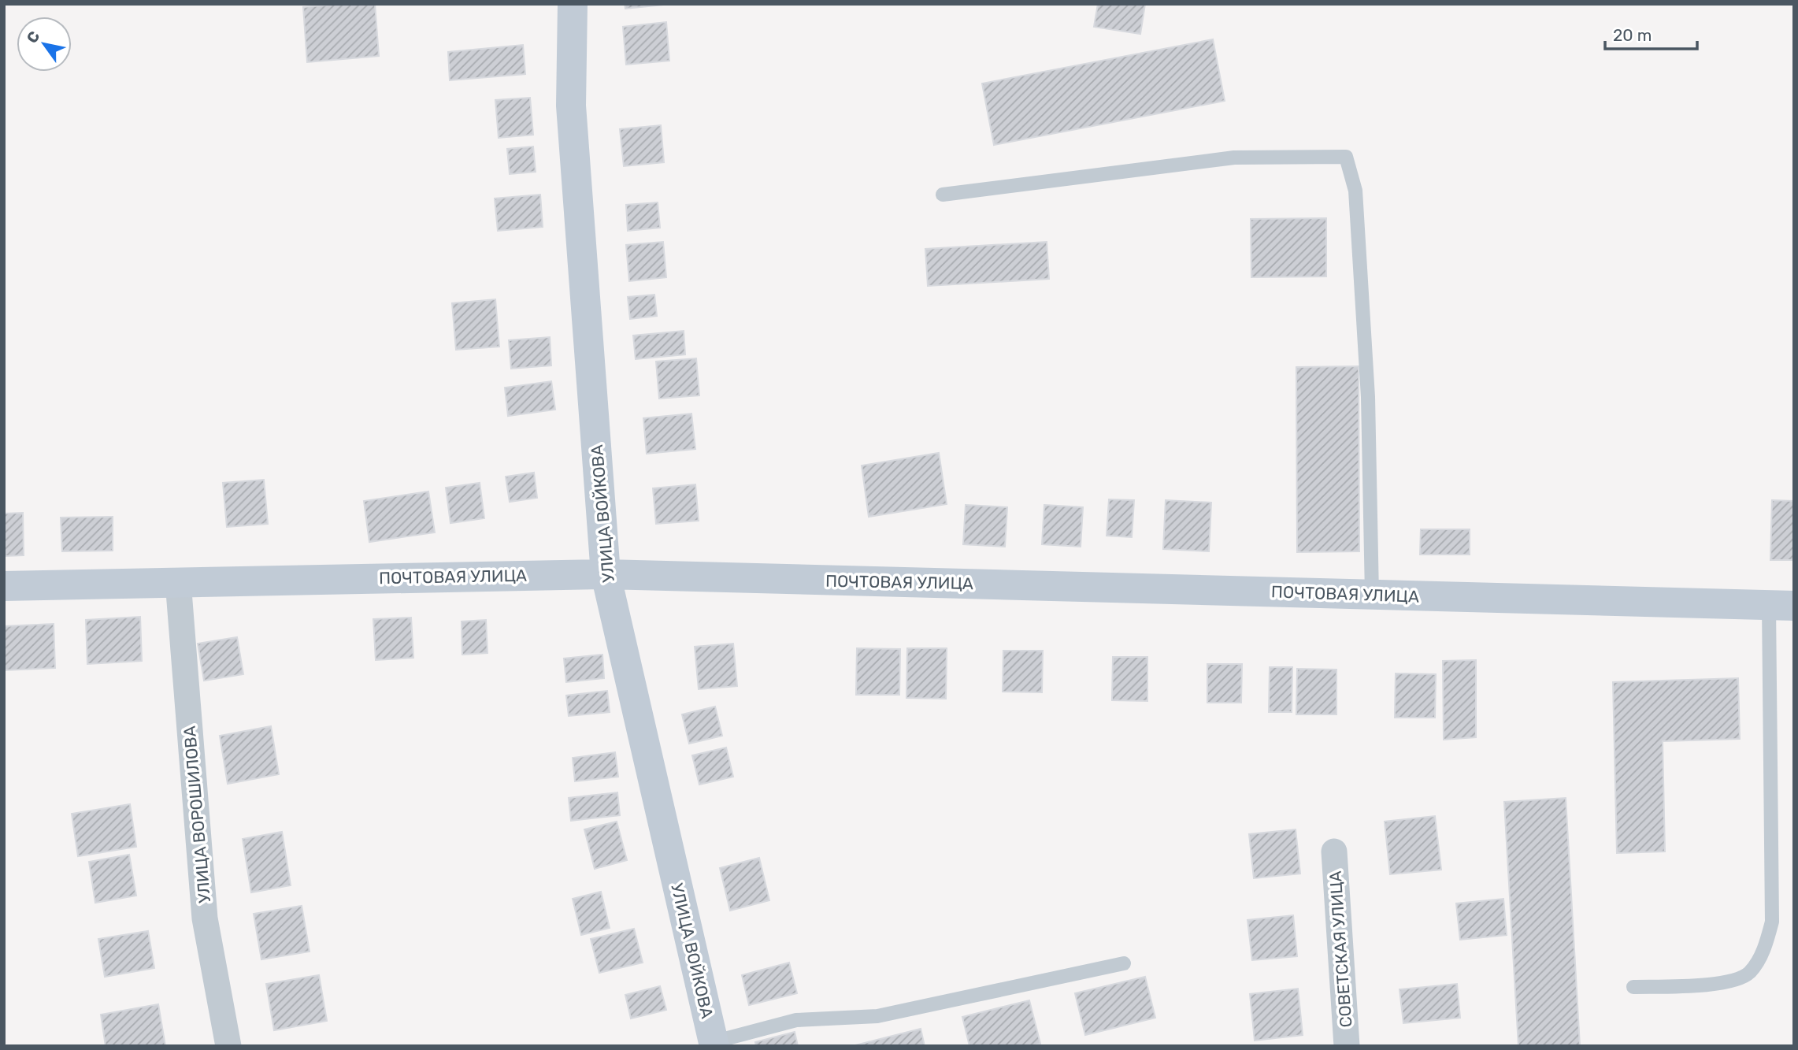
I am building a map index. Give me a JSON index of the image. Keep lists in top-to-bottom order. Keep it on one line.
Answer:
{"streets":{"main road":["УЛИЦА ВОЙКОВА","ПОЧТОВАЯ УЛИЦА"],"street":["УЛИЦА ВОРОШИЛОВА","СОВЕТСКАЯ УЛИЦА"]},"crossings":[["УЛИЦА ВОЙКОВА","ПОЧТОВАЯ УЛИЦА"],["ПОЧТОВАЯ УЛИЦА","УЛИЦА ВОРОШИЛОВА"]],"scale_bar":"20 m","north":"top left"}
